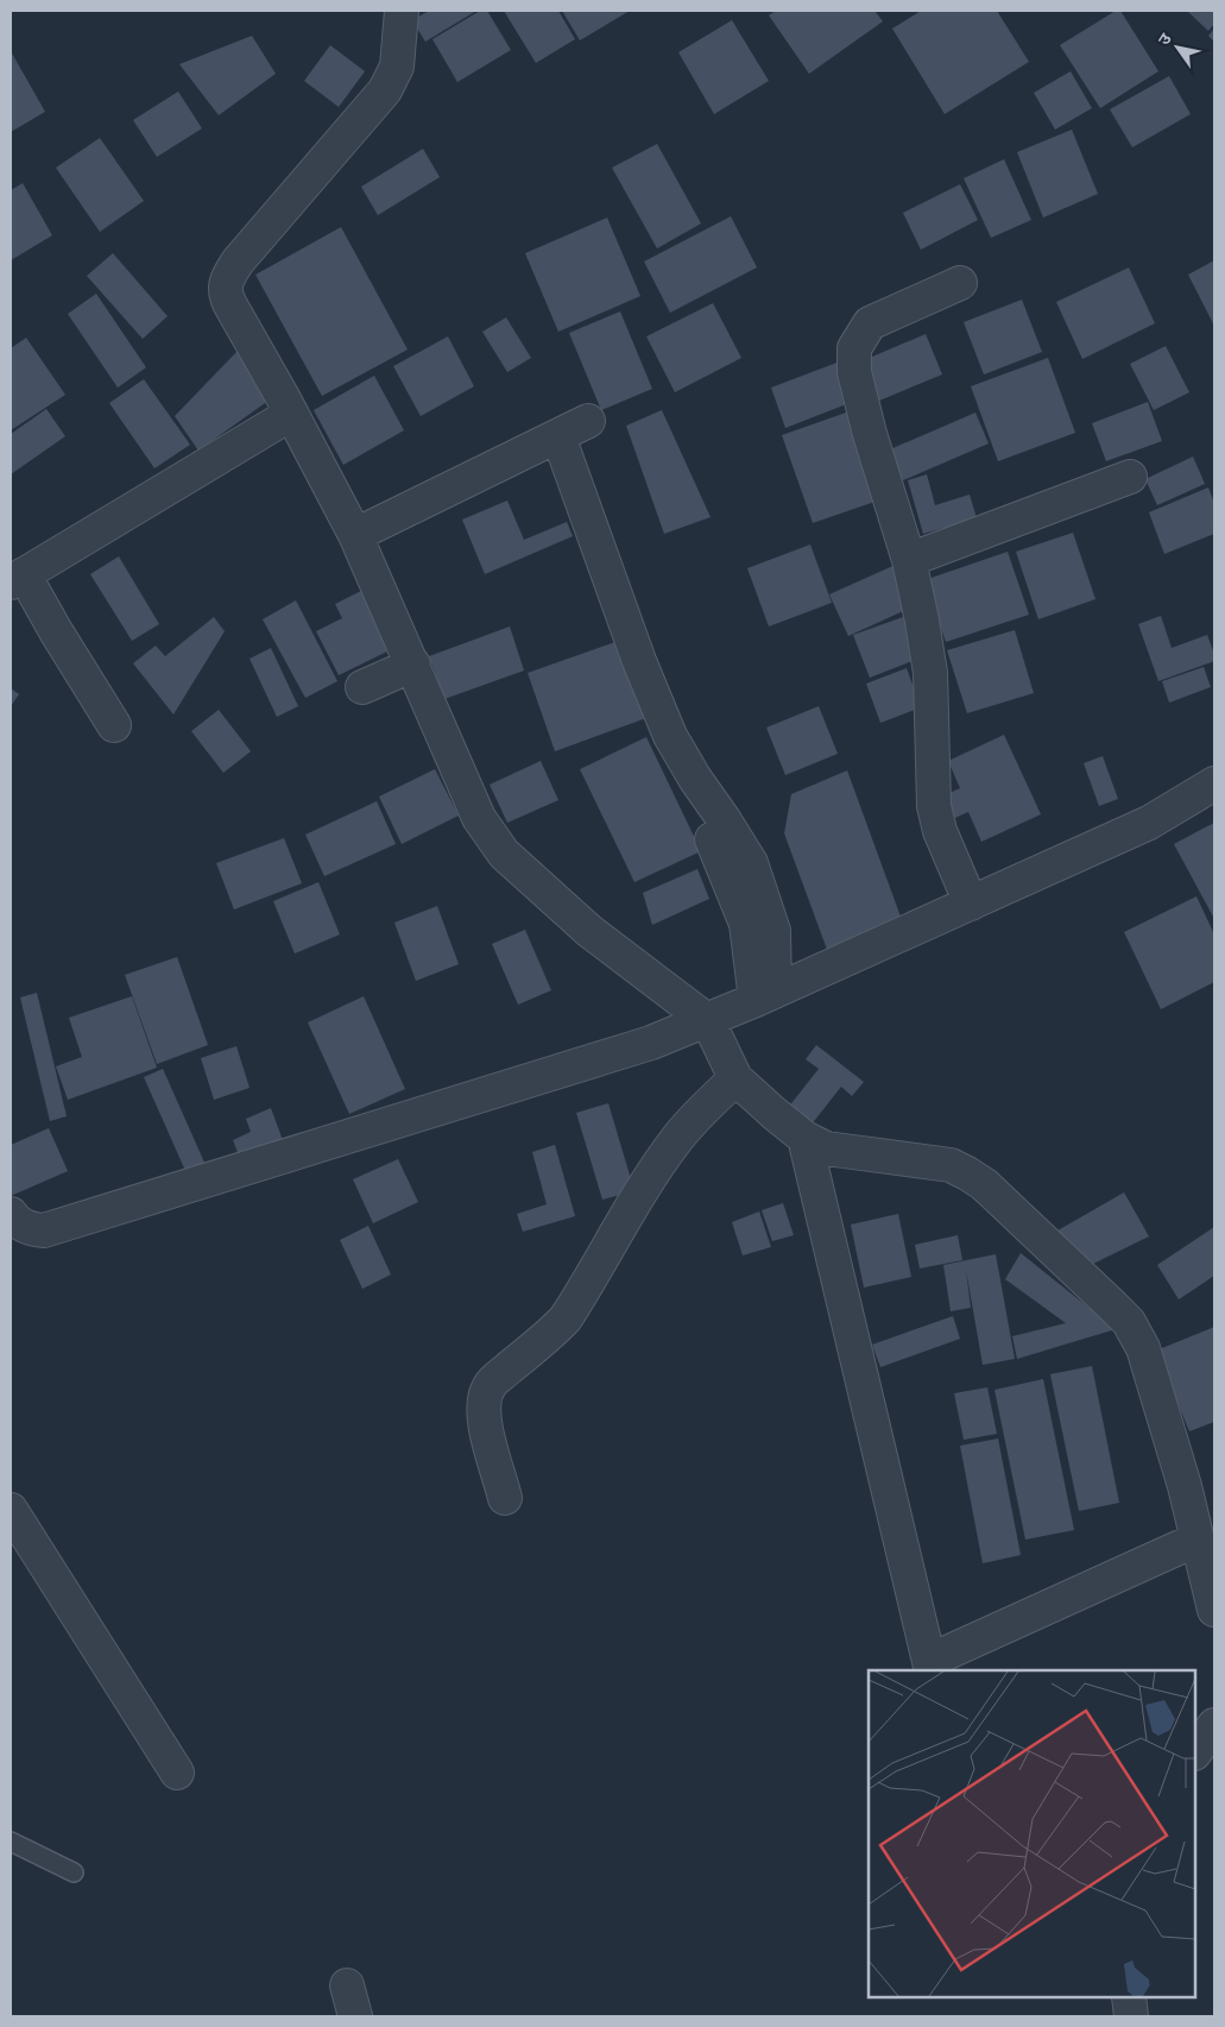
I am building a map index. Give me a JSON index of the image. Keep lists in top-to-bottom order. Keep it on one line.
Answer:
{"north":"top left"}
